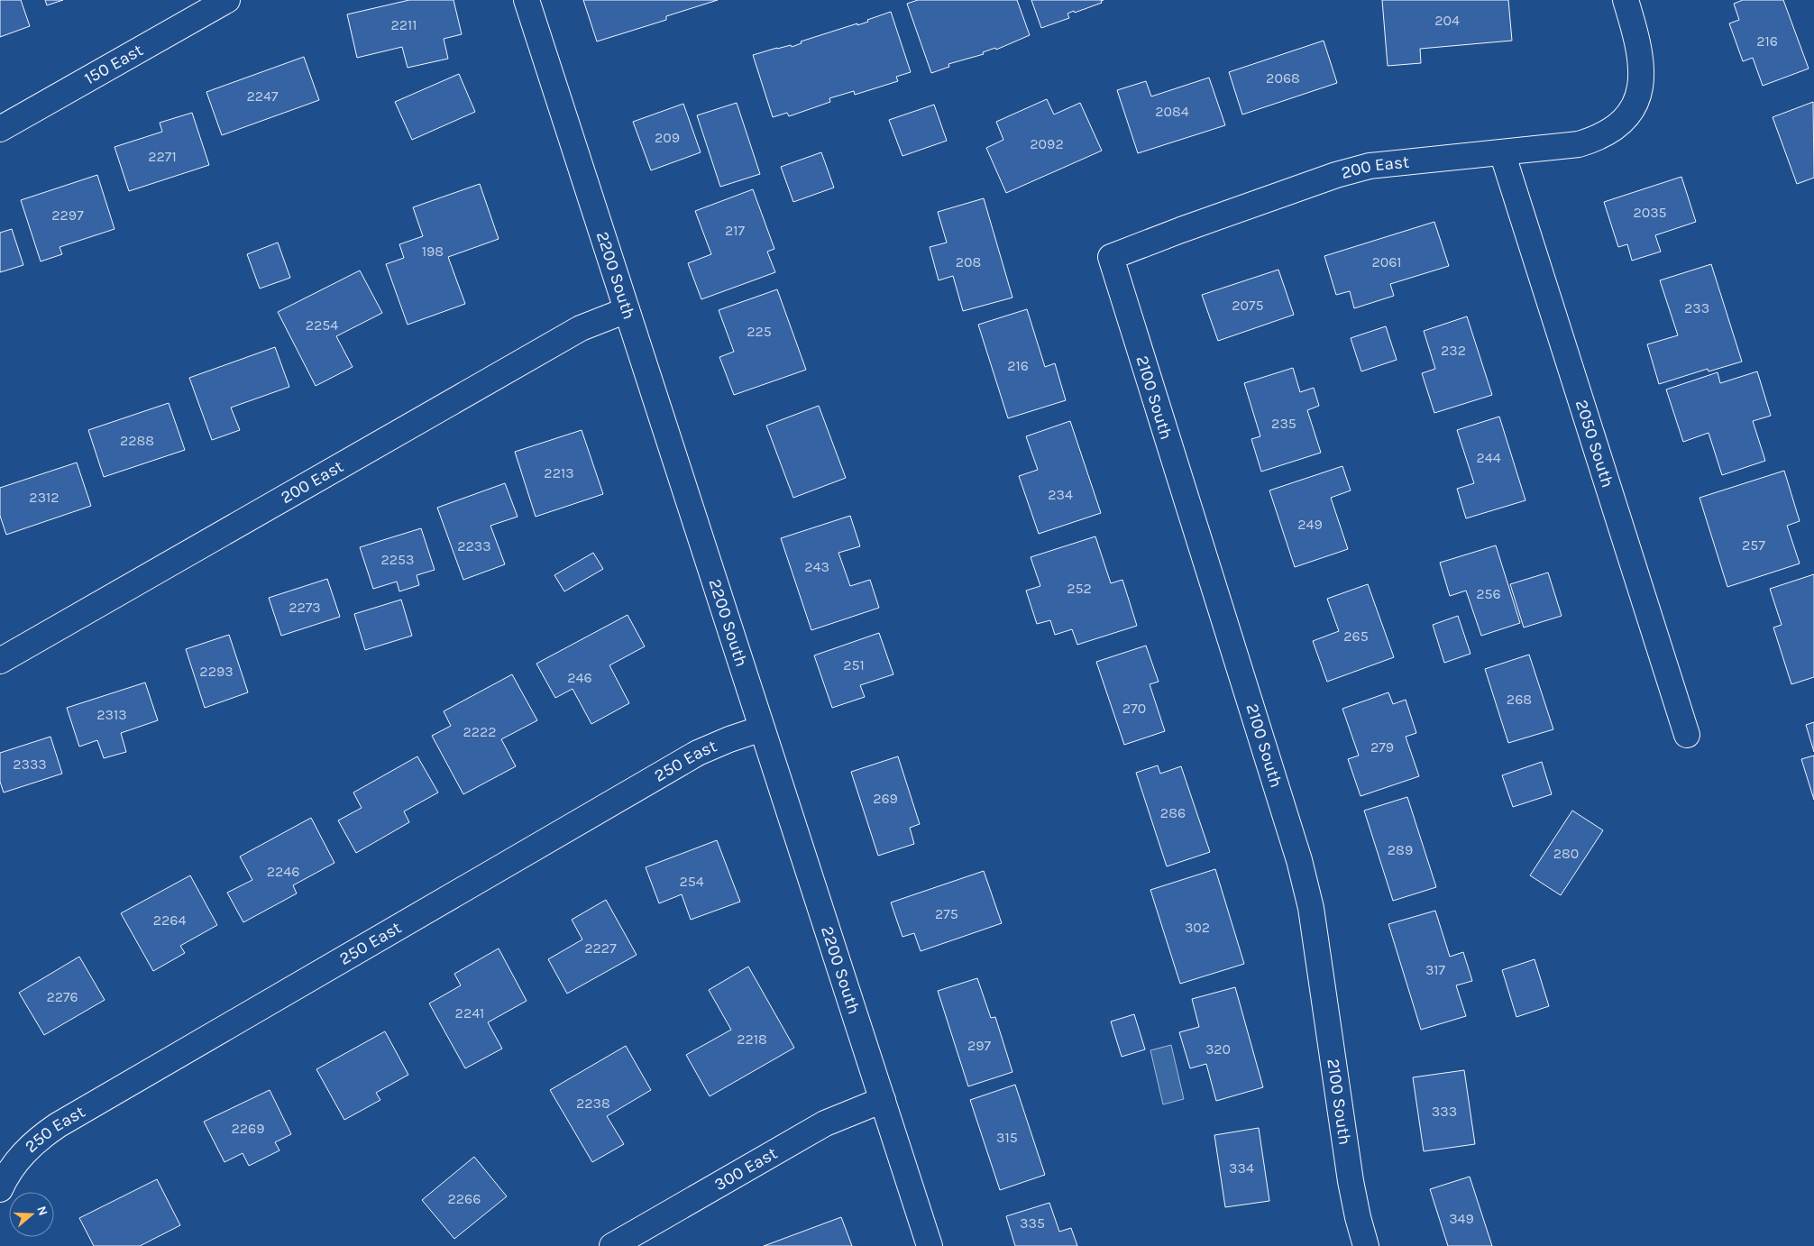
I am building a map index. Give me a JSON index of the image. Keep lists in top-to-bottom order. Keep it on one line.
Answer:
{"streets":{"street":["150 East","200 East","2200 South","2100 South","2050 South","250 East","300 East"]},"crossings":[["200 East","2200 South"],["200 East","2100 South"],["200 East","2050 South"],["2200 South","250 East"],["2200 South","300 East"]],"house_numbers":["204","2211","216","2068","2247","2084","209","2092","2271","2035","2297","217","198","208","2061","2075","233","2254","225","232","216","235","2288","244","2213","234","2312","249","257","2233","2253","243","252","256","2273","265","251","2293","246","268","270","2313","2222","279","2333","269","286","289","280","2246","254","275","2264","302","2227","317","2276","2241","2218","297","320","2238","333","2269","315","334","2266","349","335"],"north":"right"}
